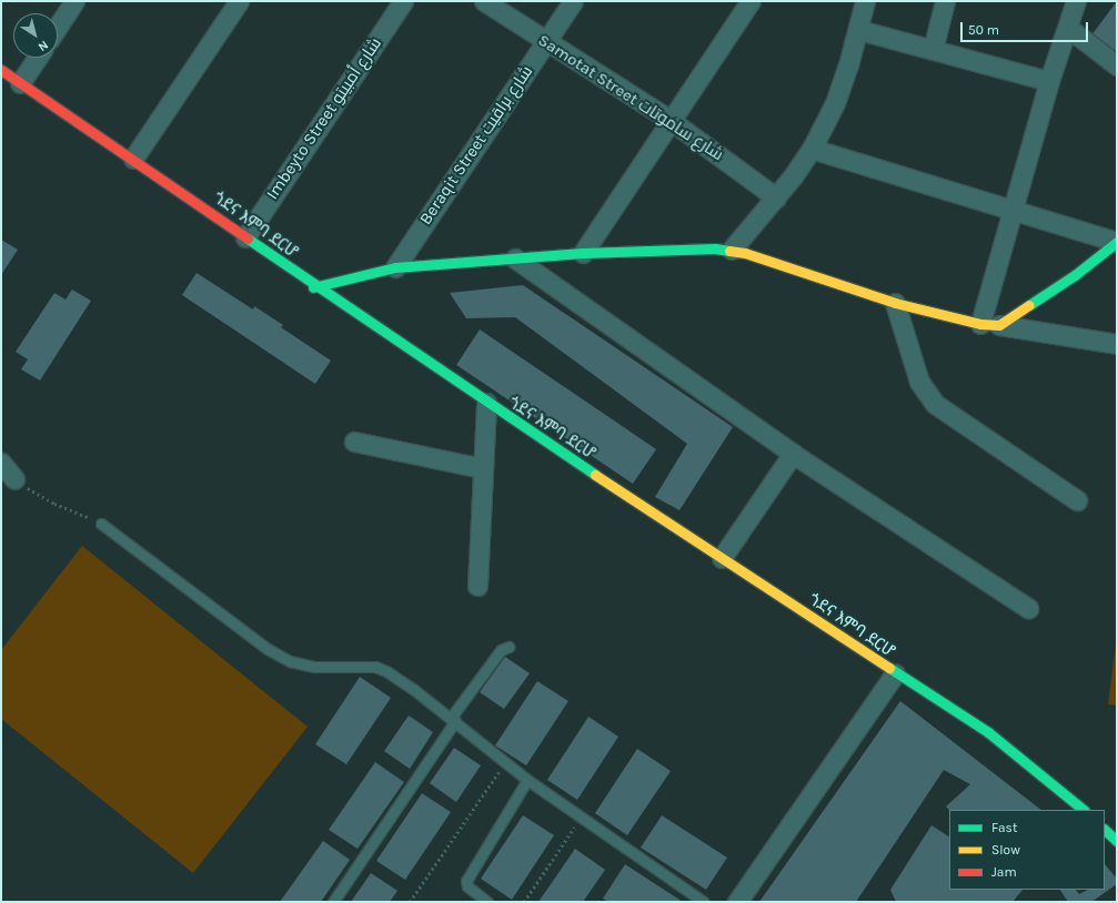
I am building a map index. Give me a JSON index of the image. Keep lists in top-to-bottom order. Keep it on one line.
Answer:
{"streets":{"main road":["ጎደና እምባ ደርሆ"],"street":["Samotat Street شارع ساموتات","Imbeyto Street شارع أمبيتو","Beraqit Street شارع براقيت"]},"crossings":[["Samotat Street شارع ساموتات","Beraqit Street شارع براقيت"],["Imbeyto Street شارع أمبيتو","ጎደና እምባ ደርሆ"]],"legend":["Fast","Slow","Jam"],"scale_bar":"50 m","north":"bottom right"}
